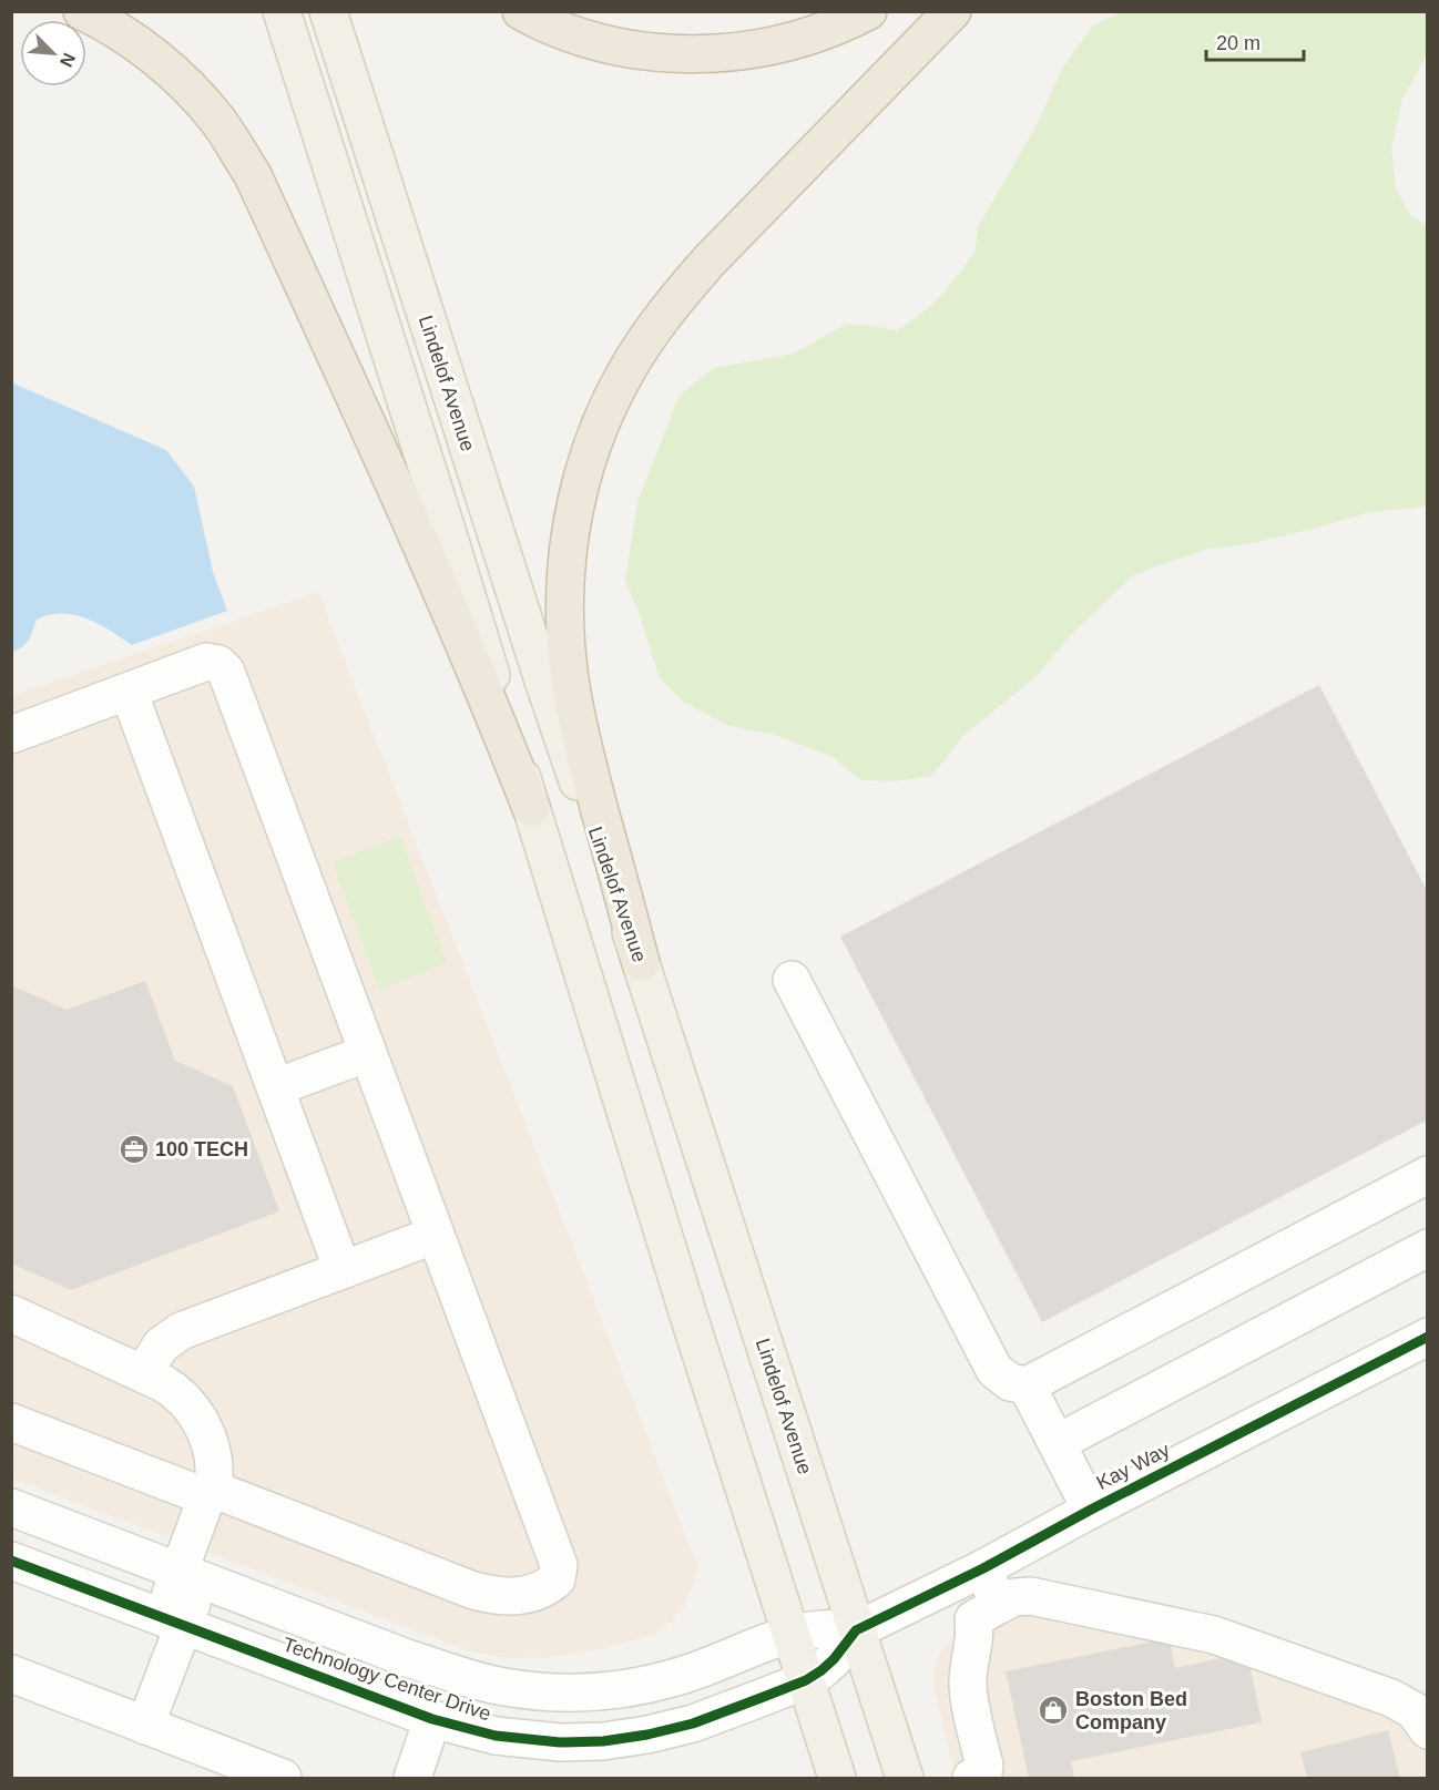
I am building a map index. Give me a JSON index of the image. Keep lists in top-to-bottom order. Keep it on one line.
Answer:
{"streets":{"main road":["Lindelof Avenue"],"street":["Kay Way","Technology Center Drive"]},"crossings":[["Lindelof Avenue","Kay Way"],["Lindelof Avenue","Technology Center Drive"],["Kay Way","Technology Center Drive"]],"places":{"office":["100 TECH"],"shop":["Boston Bed Company"]},"scale_bar":"20 m","north":"bottom right"}
